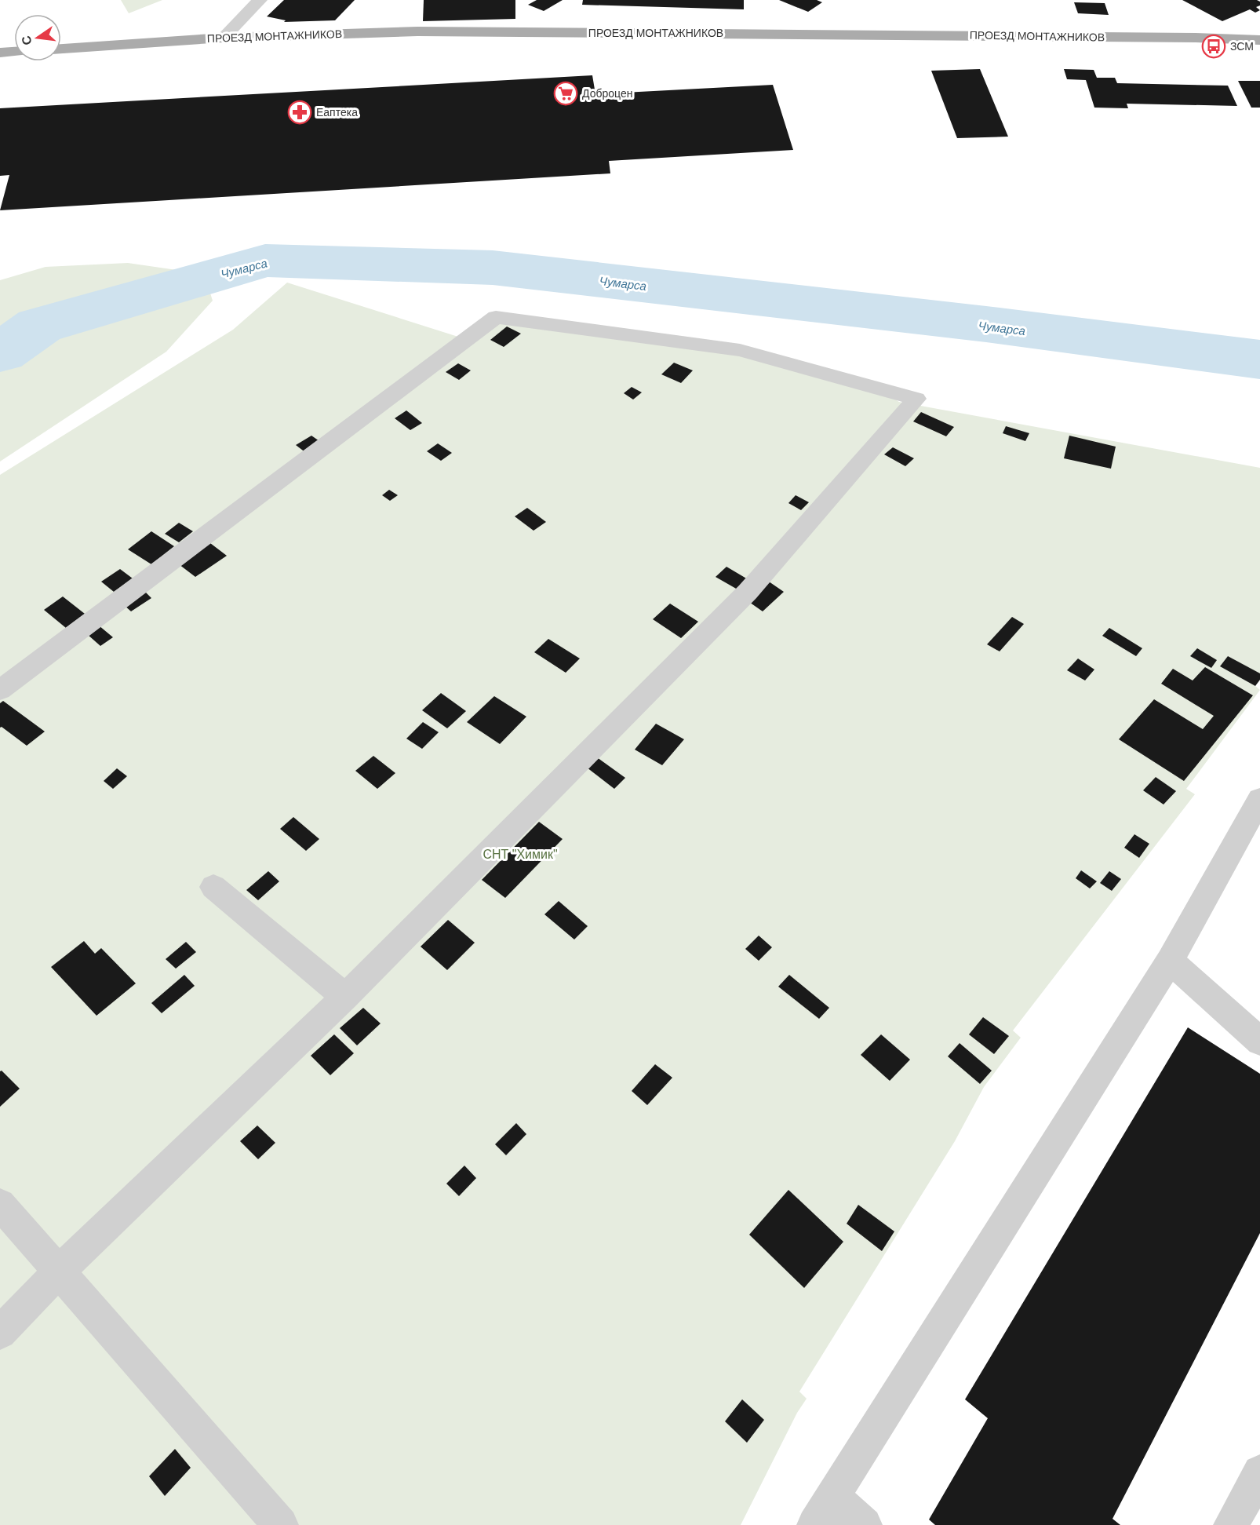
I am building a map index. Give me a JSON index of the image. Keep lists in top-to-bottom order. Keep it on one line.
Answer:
{"streets":{"main road":["ПРОЕЗД МОНТАЖНИКОВ"]},"water":["Чумарса"],"parks":["СНТ \"Химик\""],"places":{"bus stop":["ЗСМ"],"supermarket":["Доброцен"],"pharmacy":["Еаптека"]},"north":"left"}
